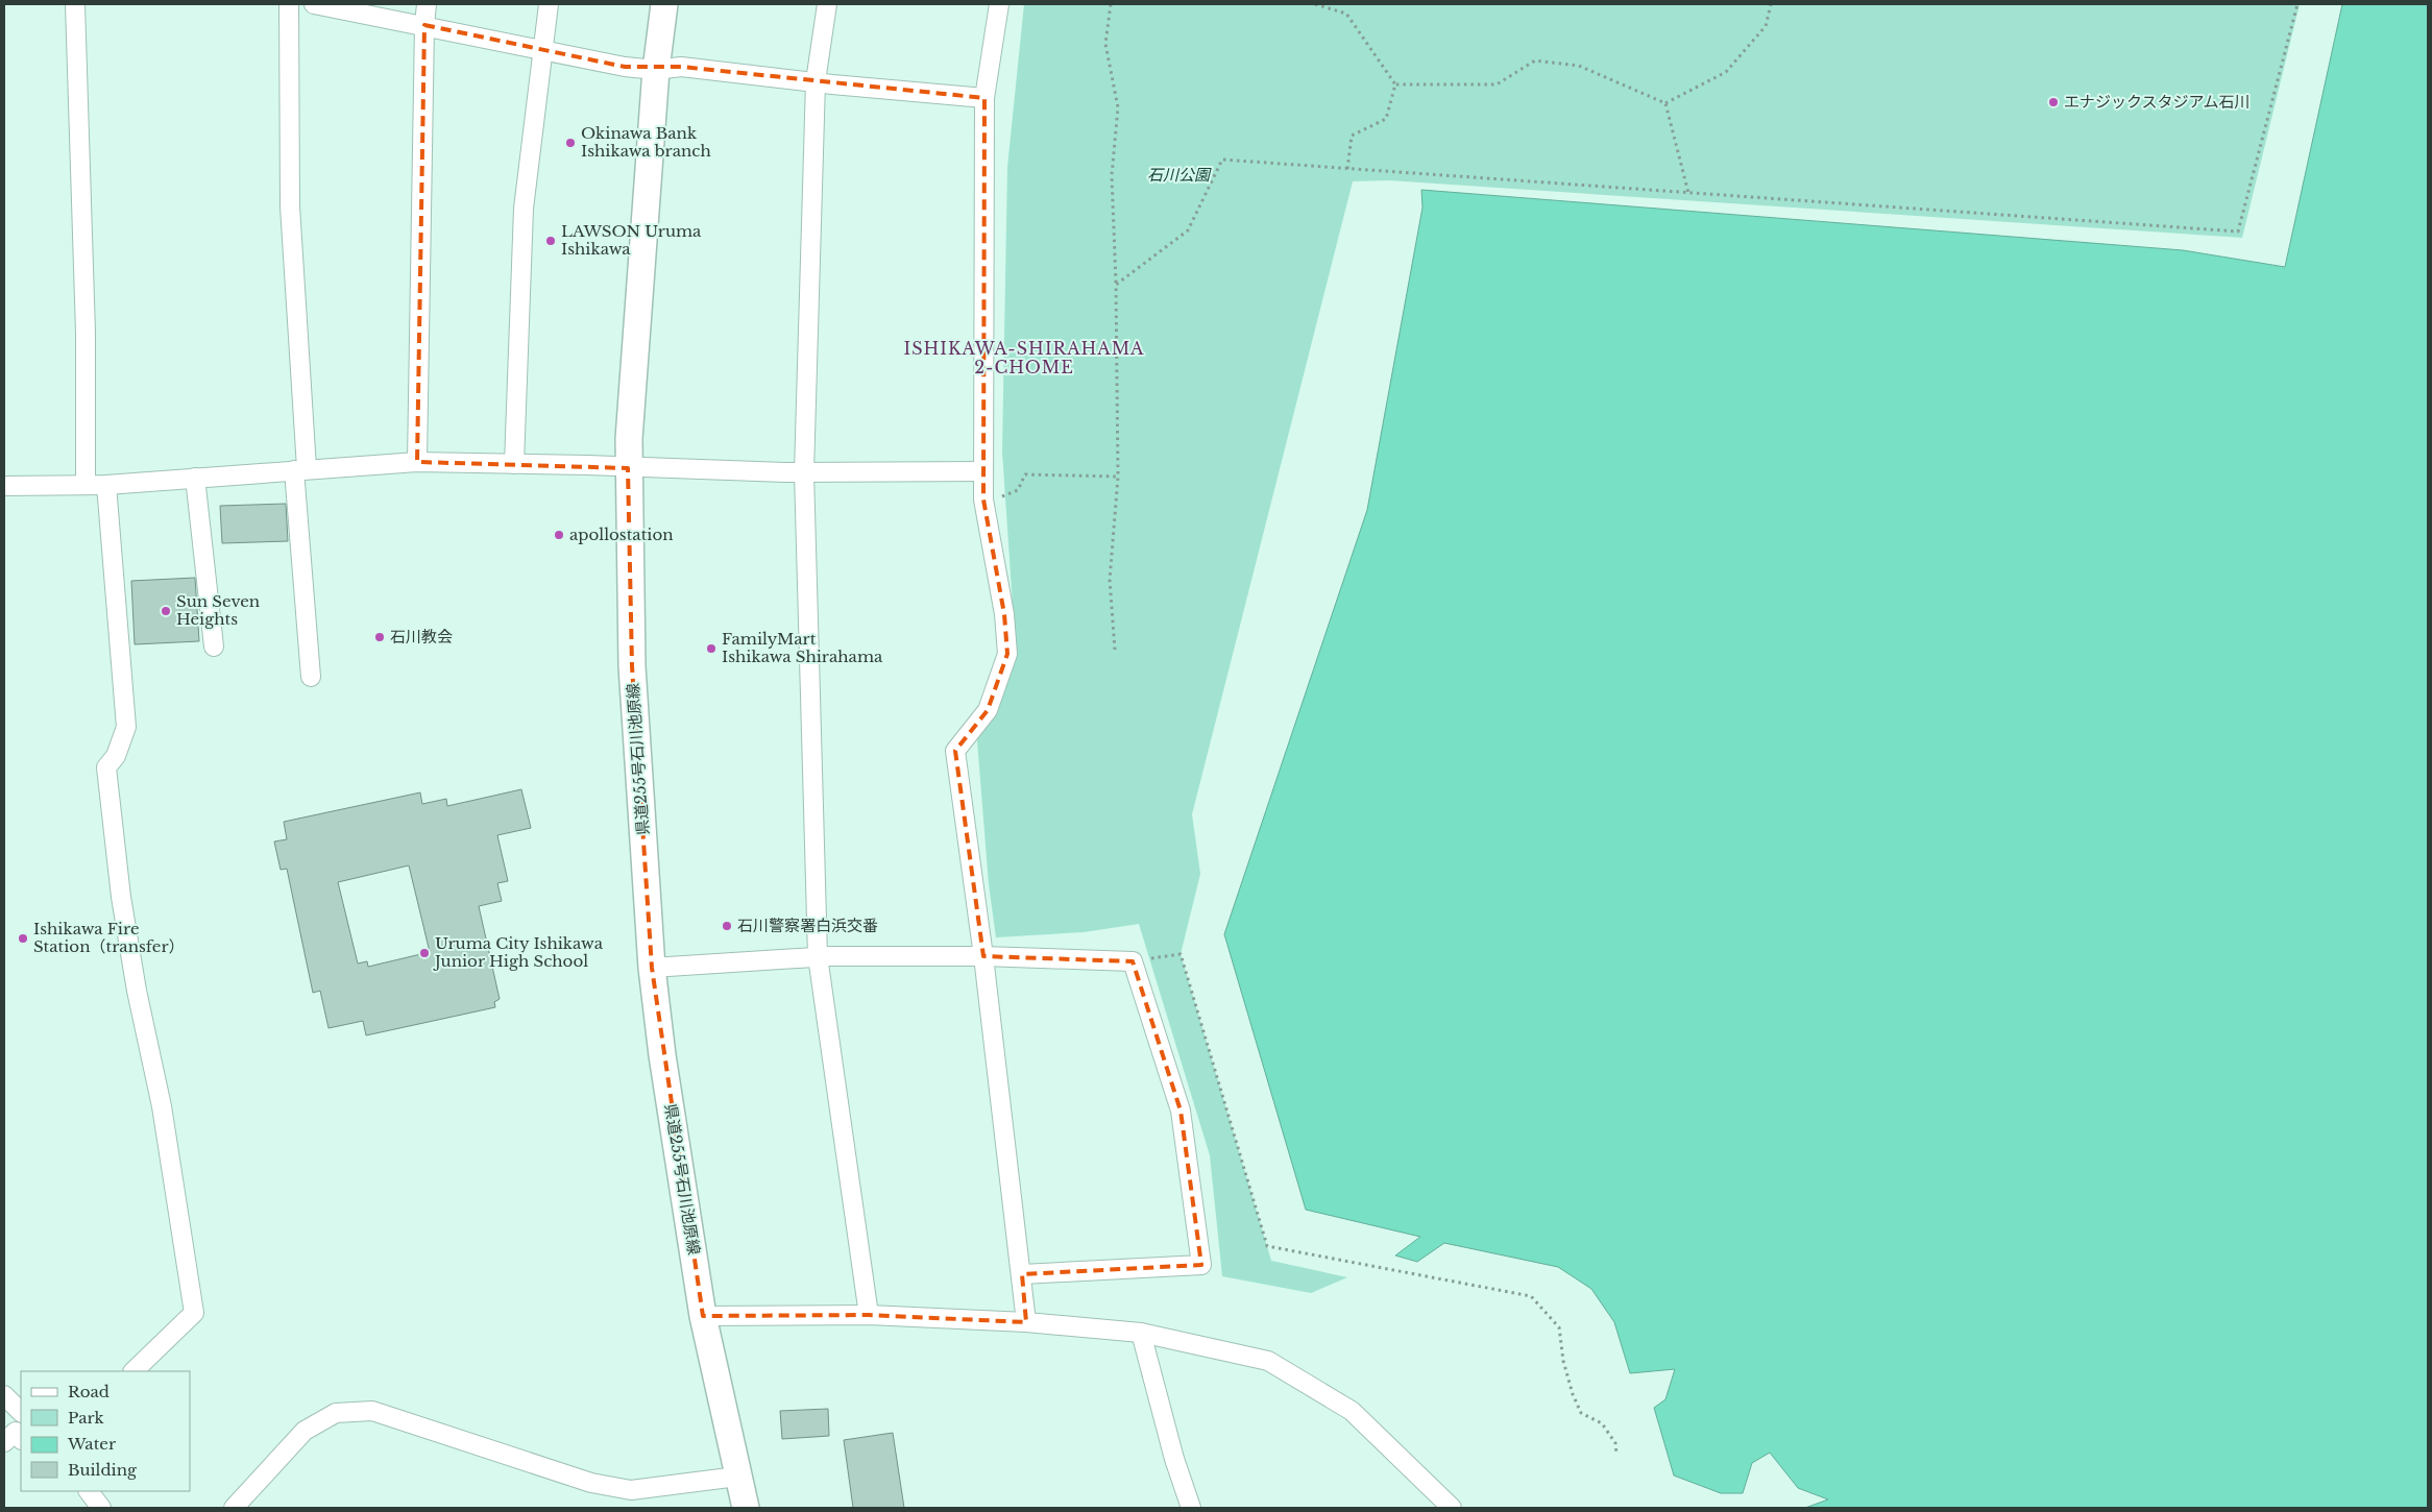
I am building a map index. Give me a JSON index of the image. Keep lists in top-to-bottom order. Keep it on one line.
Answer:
{"streets":{"main road":["県道255号石川池原線"]},"districts":["ISHIKAWA-SHIRAHAMA 2-CHOME"],"parks":["石川公園"],"places":["エナジックスタジアム石川","Okinawa Bank Ishikawa branch","LAWSON Uruma Ishikawa","apollostation","Sun Seven Heights","石川教会","FamilyMart Ishikawa Shirahama","石川警察署白浜交番","Ishikawa Fire Station（transfer）","Uruma City Ishikawa Junior High School"],"legend":["Road","Park","Water","Building"]}
